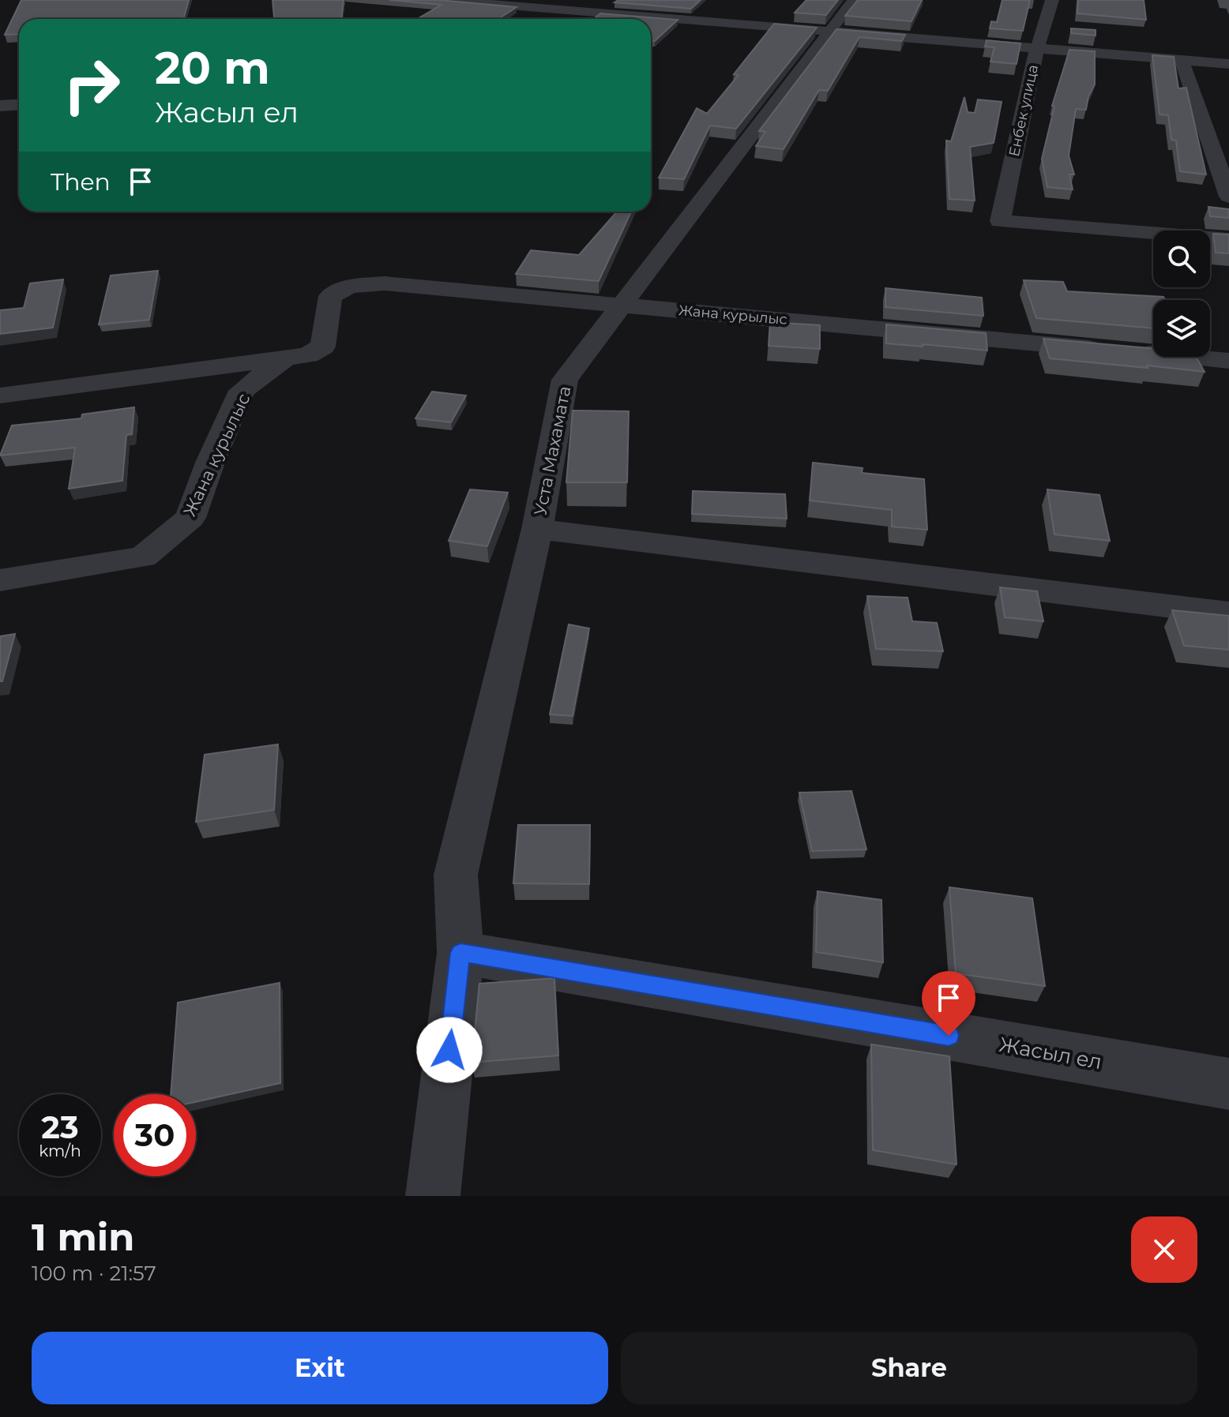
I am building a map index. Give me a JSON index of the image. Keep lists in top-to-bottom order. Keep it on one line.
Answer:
{"streets":{"street":["Енбек улица","Жана курылыс","Уста Махамата","Жасыл ел"]},"crossings":[["Жана курылыс","Уста Махамата"],["Уста Махамата","Жасыл ел"]],"page":{"turn":["20 m","Жасыл ел"],"then":"Then","speed":"23 km/h","limit":"30","heading":["1 min","100 m · 21:57"],"buttons":["Exit","Share"]}}
